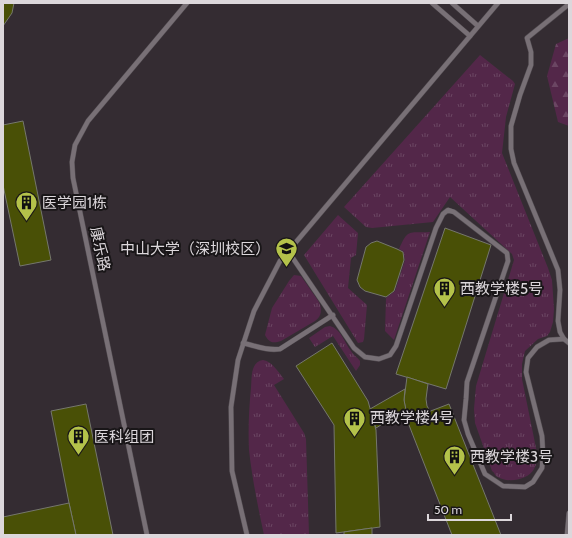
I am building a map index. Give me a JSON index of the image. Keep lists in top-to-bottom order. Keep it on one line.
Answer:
{"streets":{"lane":["康乐路"]},"places":{"building":["医学园1栋","西教学楼5号","西教学楼4号","医科组团","西教学楼3号"],"school or university":["中山大学（深圳校区）"]},"scale_bar":"50 m"}
